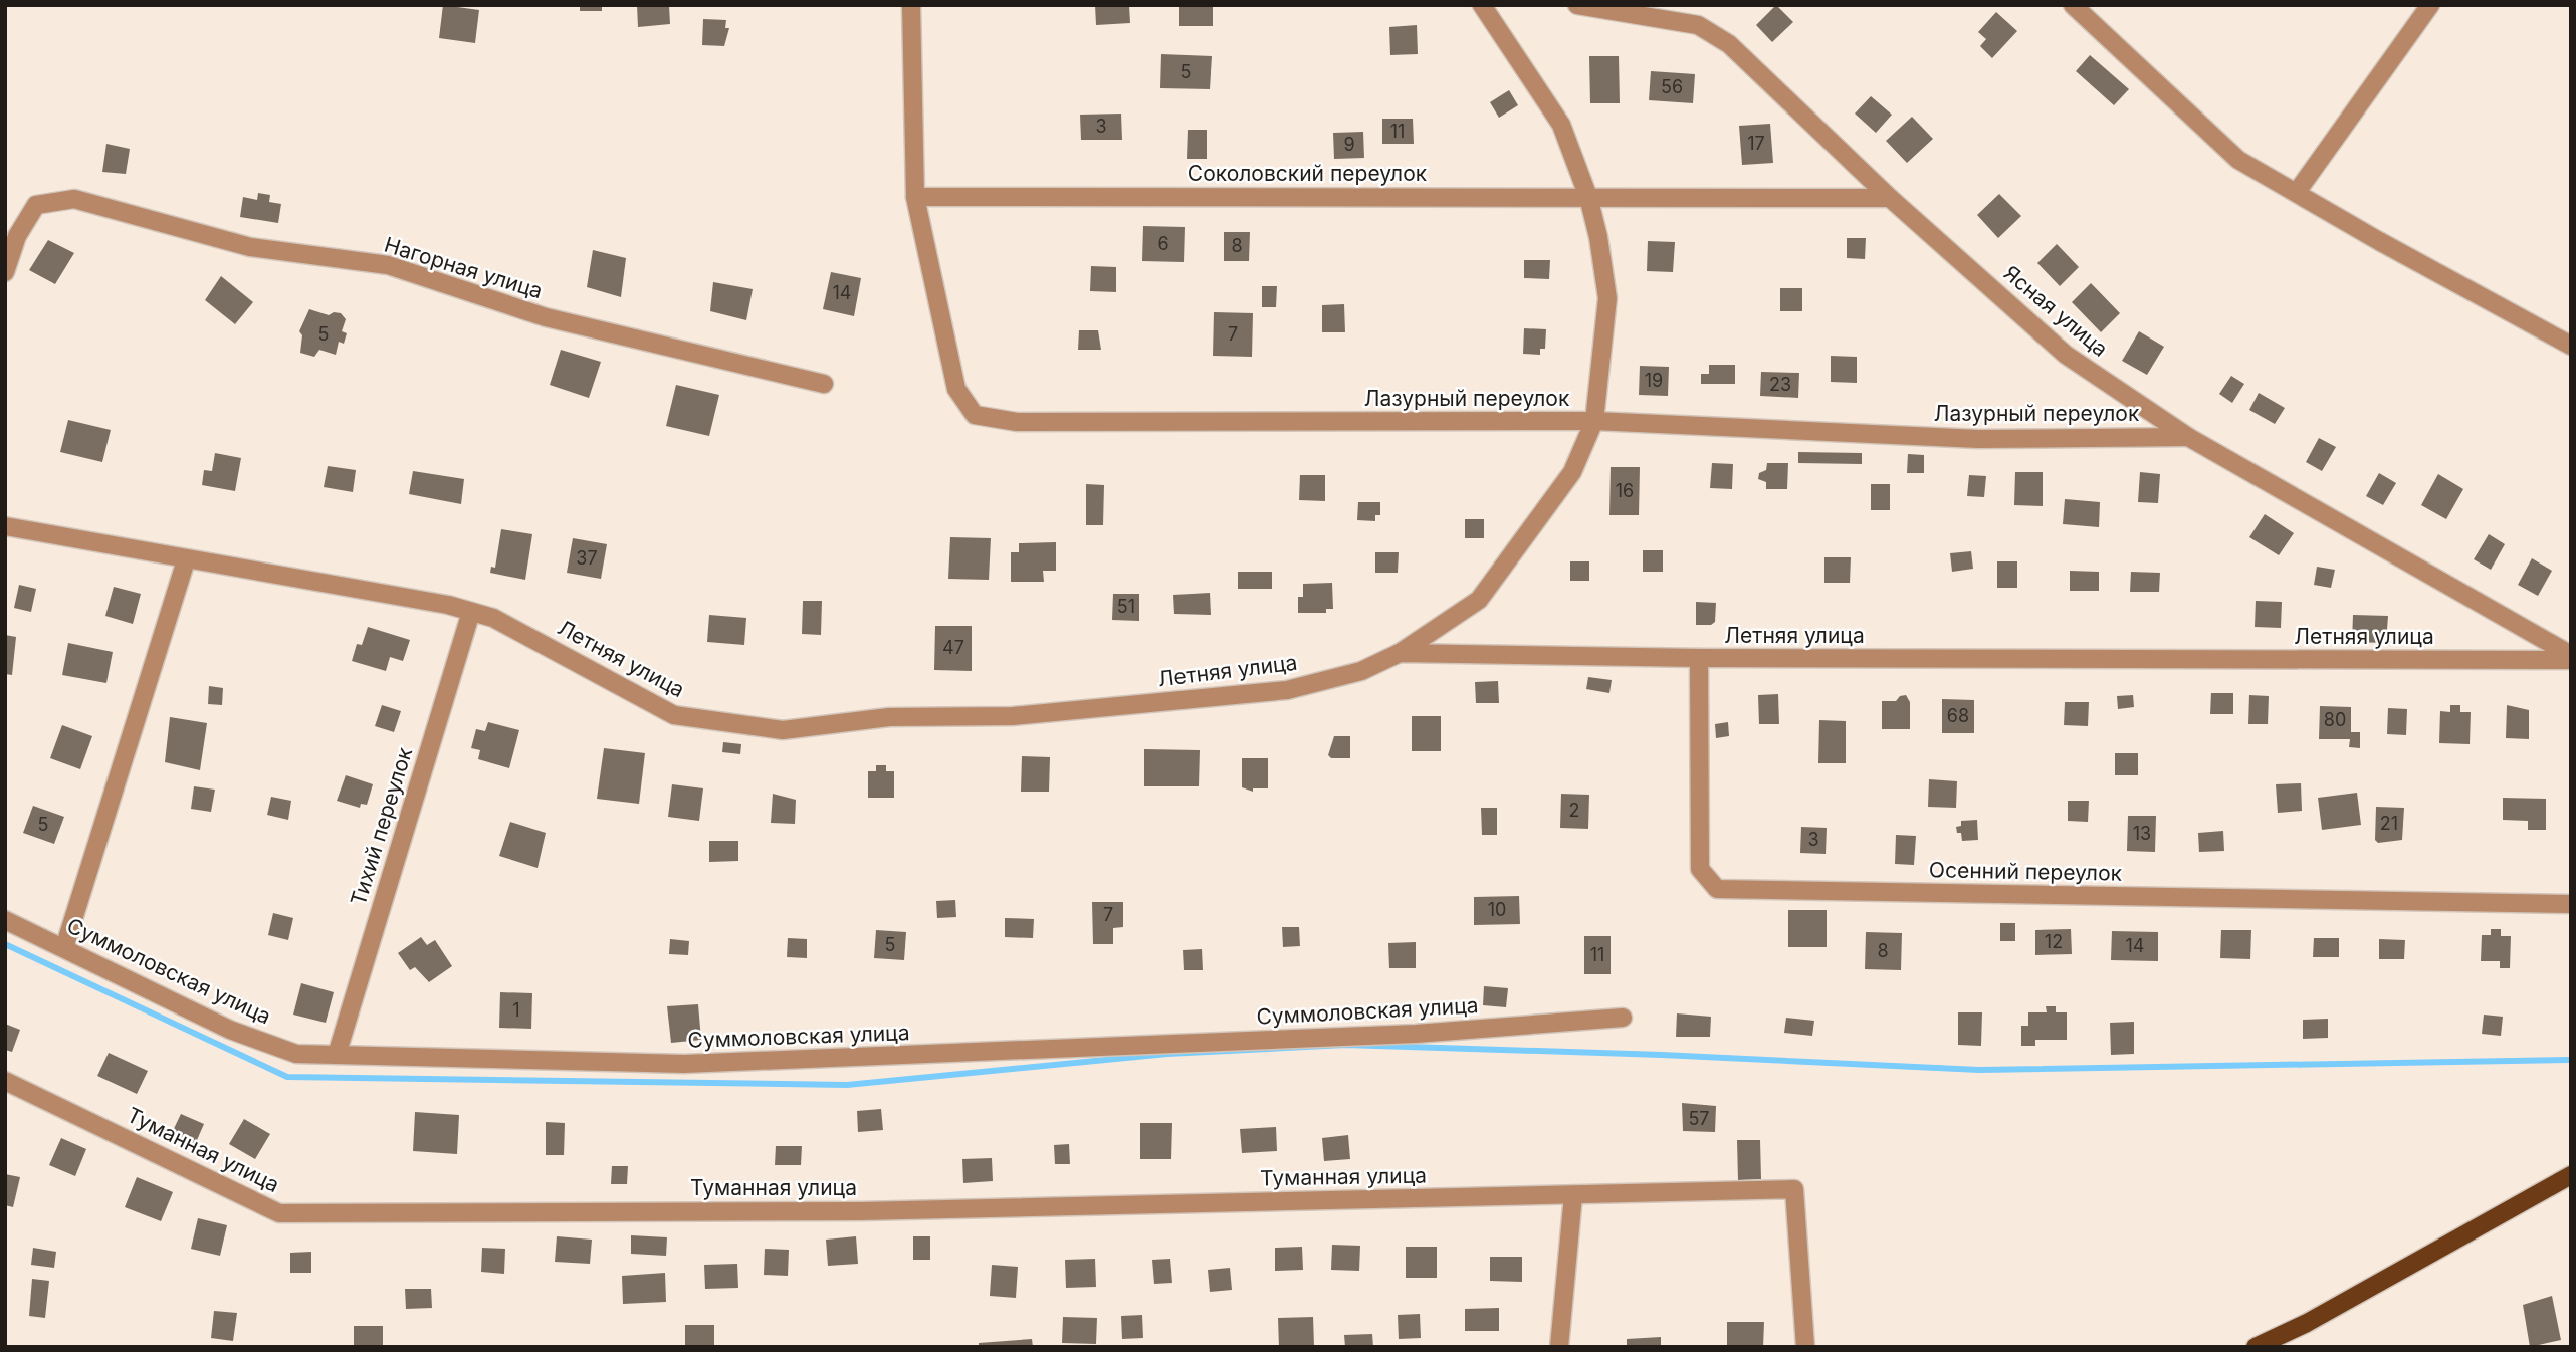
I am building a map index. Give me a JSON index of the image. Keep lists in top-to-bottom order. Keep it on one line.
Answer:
{"streets":{"street":["Соколовский переулок","Нагорная улица","Ясная улица","Лазурный переулок","Летняя улица","Тихий переулок","Осенний переулок","Суммоловская улица","Туманная улица"]},"crossings":[["Соколовский переулок","Ясная улица"],["Соколовский переулок","Лазурный переулок"],["Ясная улица","Лазурный переулок"],["Ясная улица","Летняя улица"],["Летняя улица","Тихий переулок"],["Летняя улица","Осенний переулок"],["Тихий переулок","Суммоловская улица"]],"house_numbers":["5","56","3","11","17","9","6","8","14","5","7","19","23","16","37","51","47","68","80","2","21","5","13","3","10","7","12","5","14","8","11","1","57"]}
